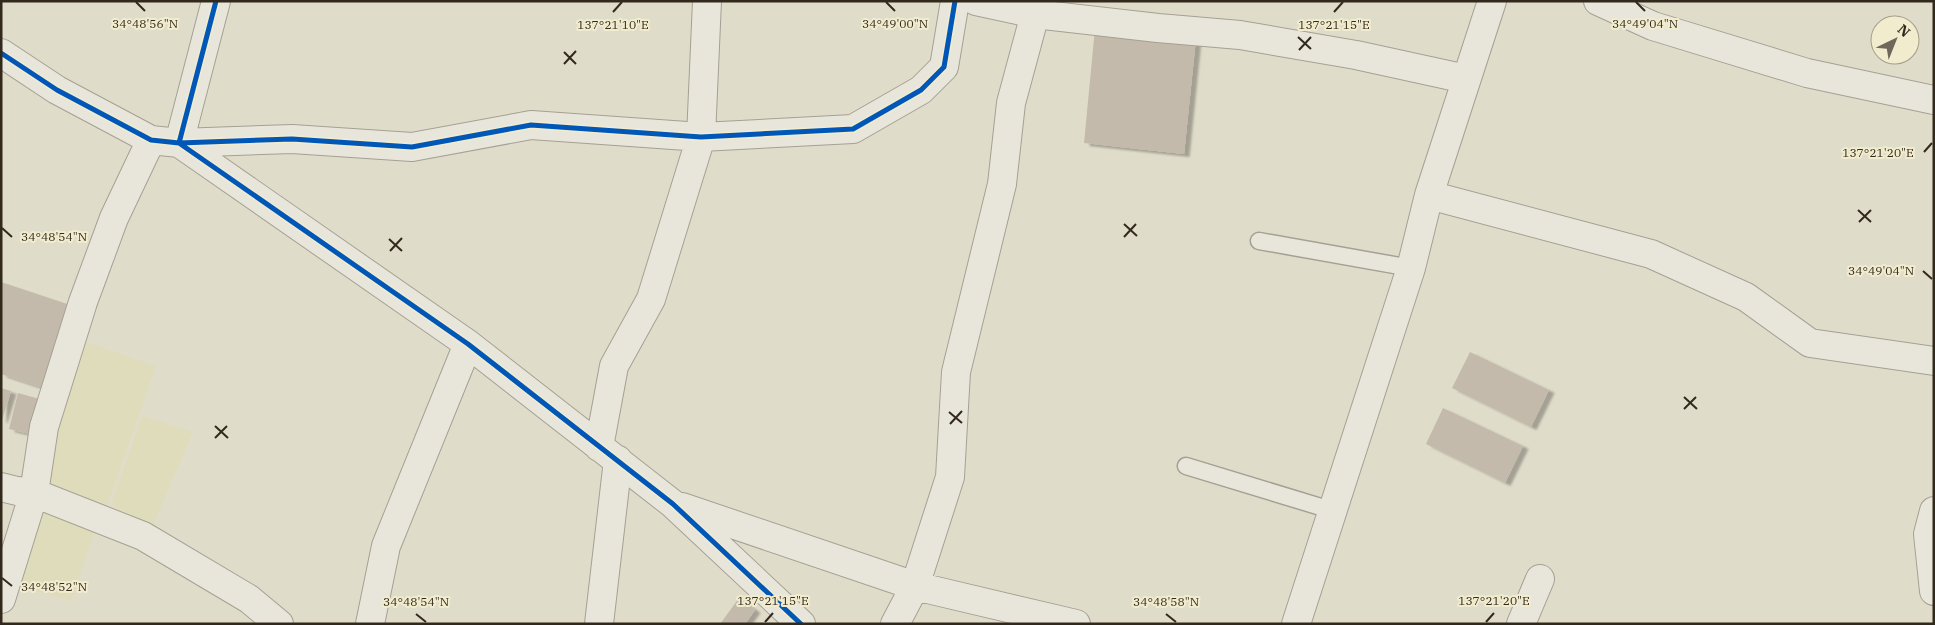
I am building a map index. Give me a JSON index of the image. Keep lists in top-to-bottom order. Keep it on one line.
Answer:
{"north":"top right","coordinates":["34°49'00\"N","34°48'56\"N","34°49'04\"N","137°21'15\"E","137°21'10\"E","137°21'20\"E","34°48'54\"N","34°48'52\"N","34°48'58\"N"]}
